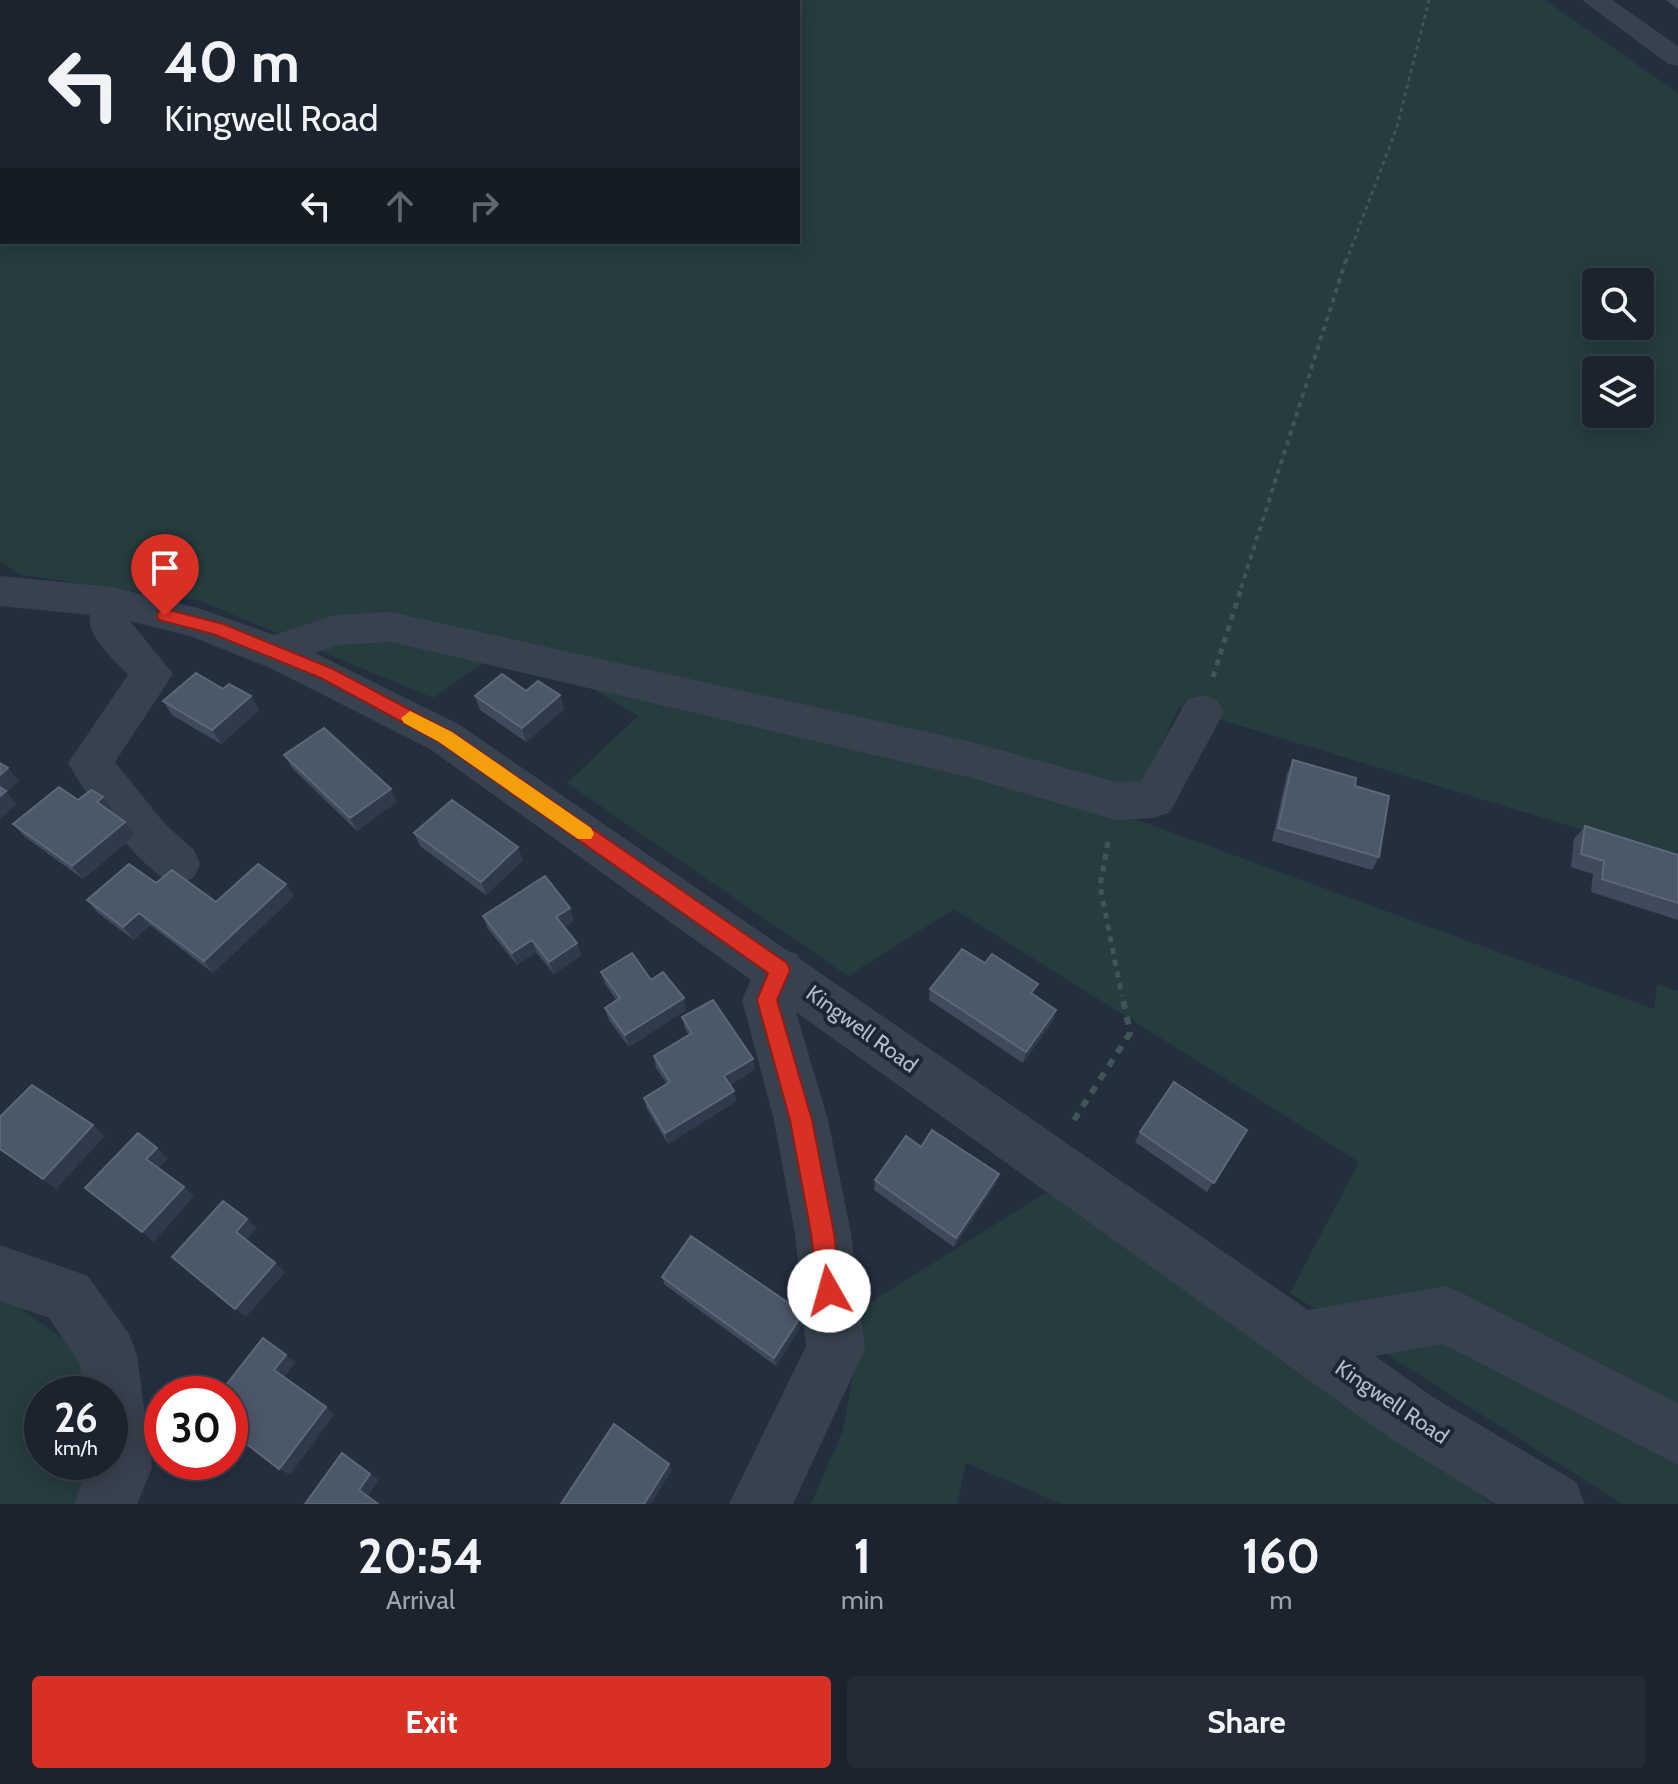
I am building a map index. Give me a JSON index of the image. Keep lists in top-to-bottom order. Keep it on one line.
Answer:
{"streets":{"street":["Kingwell Road"]},"page":{"turn":["40 m","Kingwell Road"],"speed":"26 km/h","limit":"30","eta":["20:54","Arrival","1","min","160","m"],"buttons":["Exit","Share"]}}
